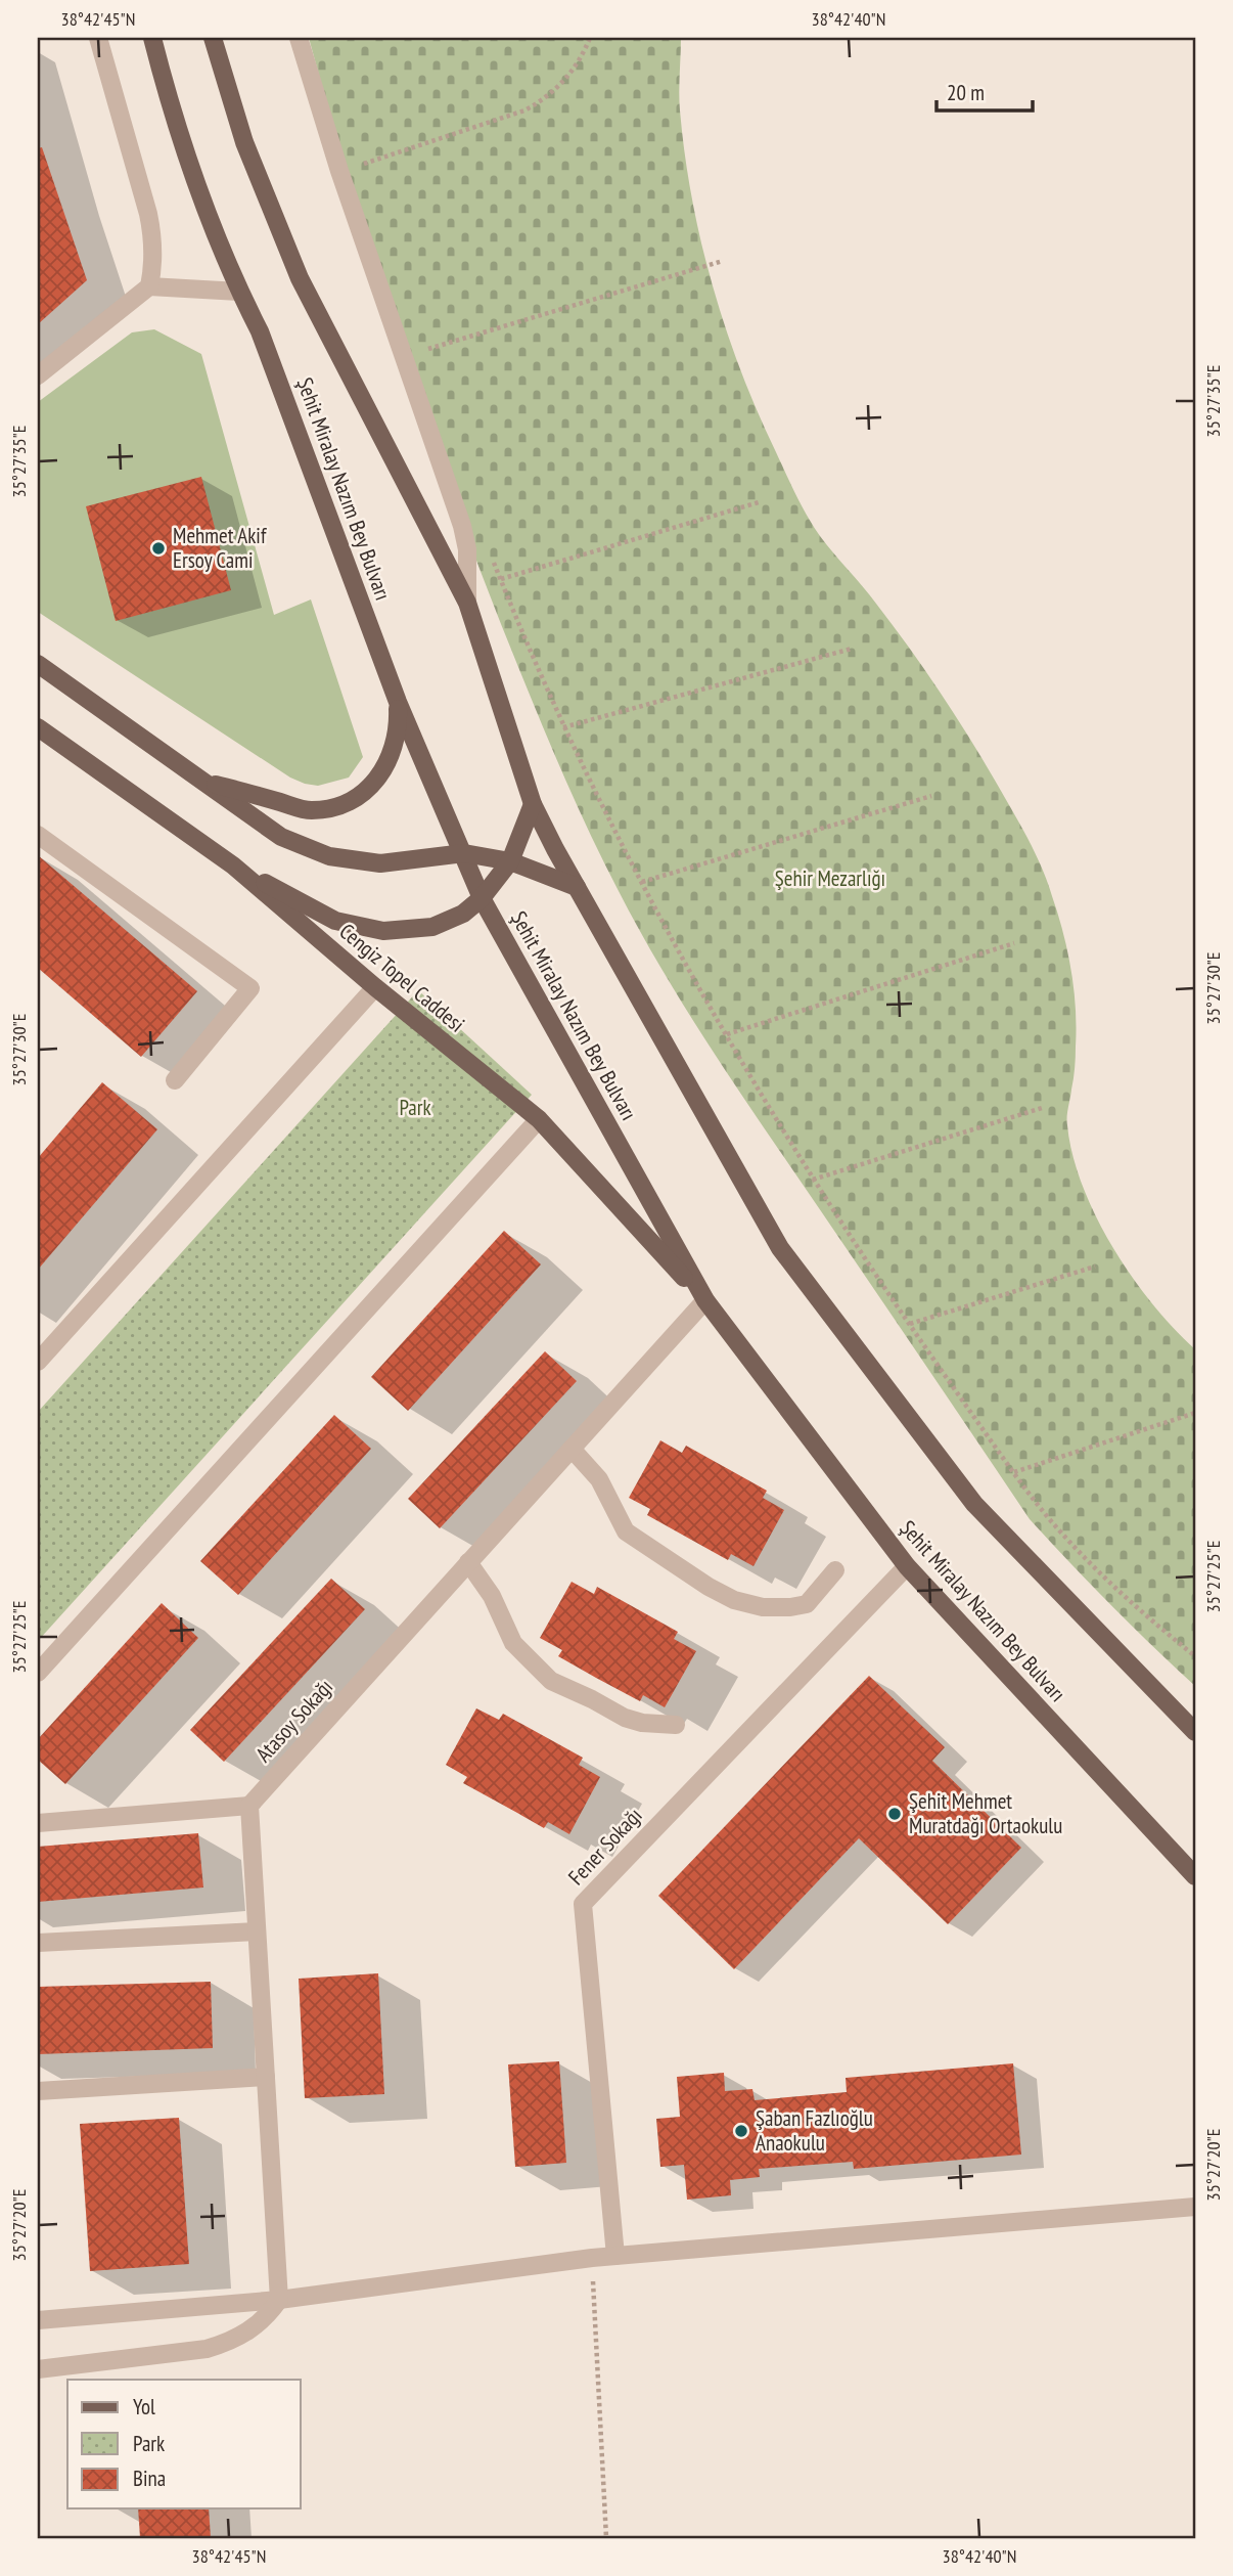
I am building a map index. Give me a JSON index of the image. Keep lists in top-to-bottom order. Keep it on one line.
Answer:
{"streets":{"main road":["Şehit Miralay Nazım Bey Bulvarı","Cengiz Topel Caddesi"],"street":["Atasoy Sokağı","Fener Sokağı"]},"crossings":[["Şehit Miralay Nazım Bey Bulvarı","Cengiz Topel Caddesi"],["Şehit Miralay Nazım Bey Bulvarı","Atasoy Sokağı"],["Şehit Miralay Nazım Bey Bulvarı","Fener Sokağı"],["Cengiz Topel Caddesi","Atasoy Sokağı"]],"parks":["Şehir Mezarlığı","Park"],"places":["Mehmet Akif Ersoy Cami","Şehit Mehmet Muratdağı Ortaokulu","Şaban Fazlıoğlu Anaokulu"],"legend":["Yol","Park","Bina"],"scale_bar":"20 m","coordinates":["38°42'45\"N","38°42'40\"N","35°27'35\"E","35°27'30\"E","35°27'25\"E","35°27'20\"E"]}
